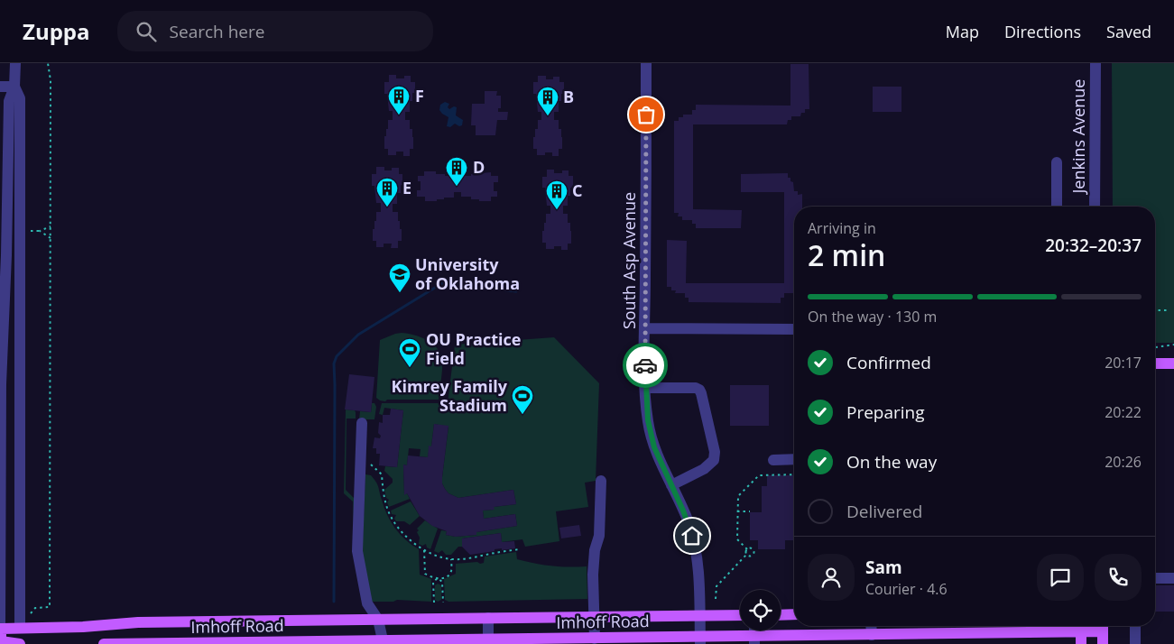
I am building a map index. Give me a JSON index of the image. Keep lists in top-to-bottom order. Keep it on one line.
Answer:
{"streets":{"main road":["Imhoff Road"],"street":["Jenkins Avenue","South Asp Avenue"]},"crossings":[["South Asp Avenue","Imhoff Road"]],"places":{"building":["F","B","D","E","C"],"school or university":["University of Oklahoma"],"sports":["OU Practice Field","Kimrey Family Stadium"]},"page":{"header":"Zuppa","search":"Search here","nav":["Map","Directions","Saved"],"heading":["2 min","Arriving in","20:32–20:37"],"panel":["Sam","Courier · 4.6"],"bar":"On the way · 130 m","list":[["Confirmed","20:17"],["Preparing","20:22"],["On the way","20:26"],"Delivered"]}}
